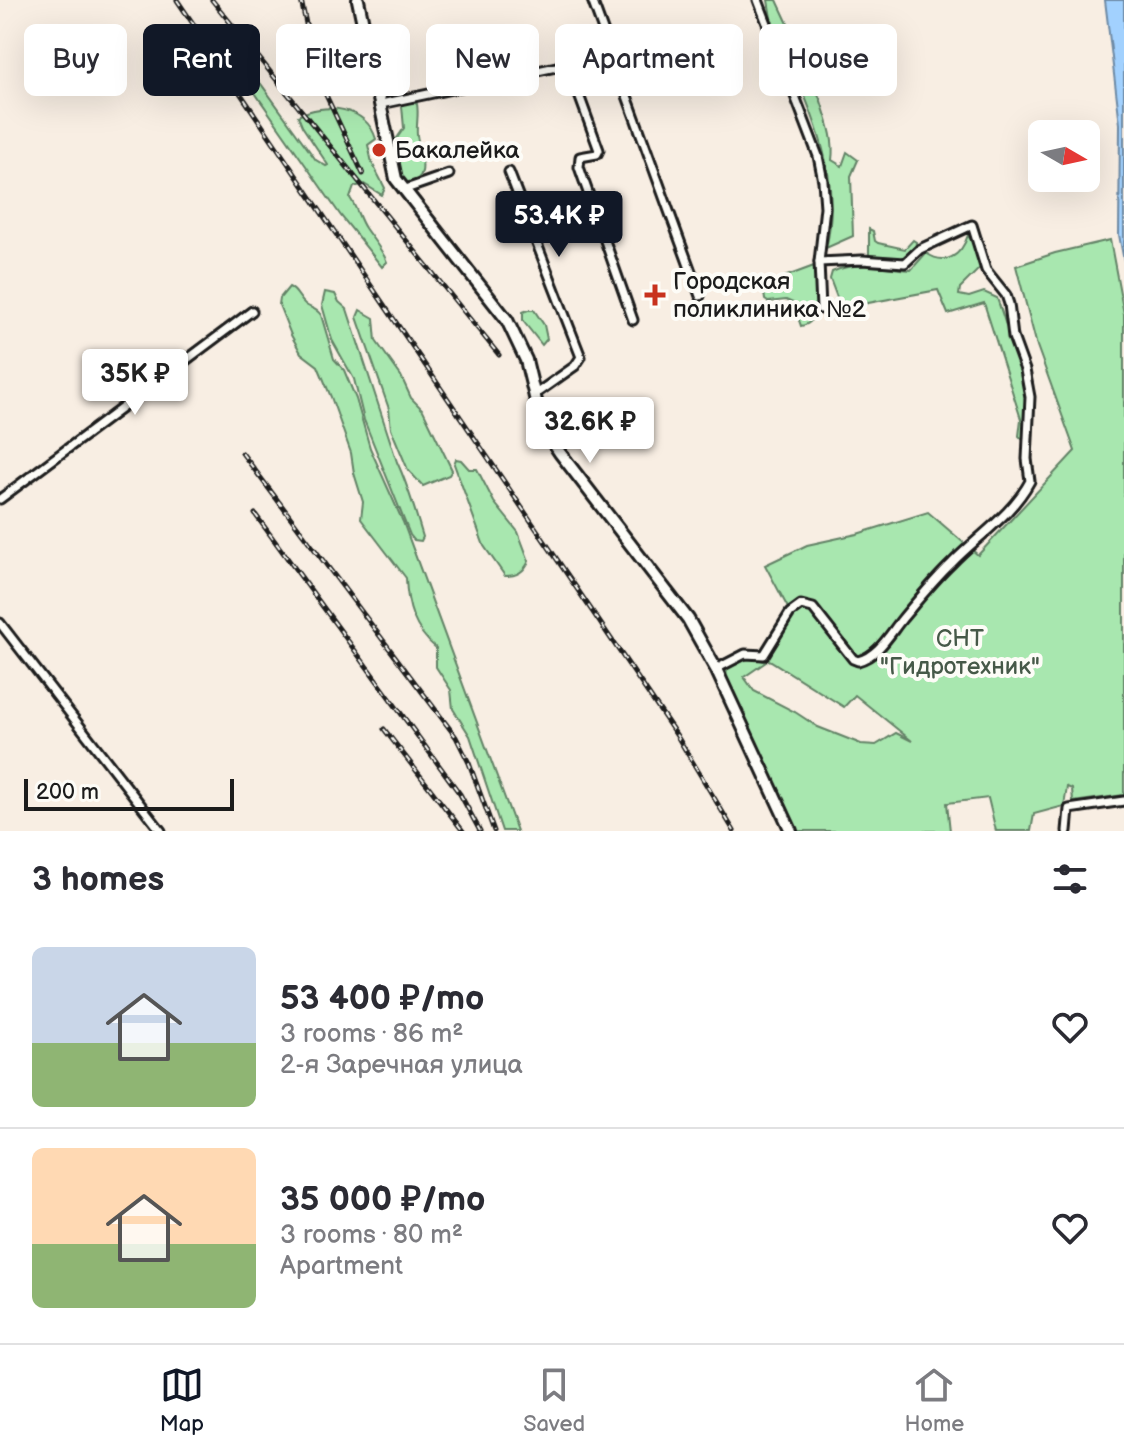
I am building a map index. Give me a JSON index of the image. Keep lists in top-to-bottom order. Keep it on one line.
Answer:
{"parks":["СНТ \"Гидротехник\""],"places":{"other":["Бакалейка"],"health":["Городская поликлиника №2"]},"scale_bar":"200 m","north":"right","page":{"chip":["Buy","Rent","Filters","New","Apartment","House"],"price":["53.4K ₽","35K ₽","32.6K ₽"],"scale":"200 m","heading":"3 homes","list":[{"name":"53 400 ₽/mo","note":"3 rooms · 86 m² · 2-я Заречная улица"},{"name":"35 000 ₽/mo","note":"3 rooms · 80 m² · Apartment"}],"tabs":["Map","Saved","Home"]}}
